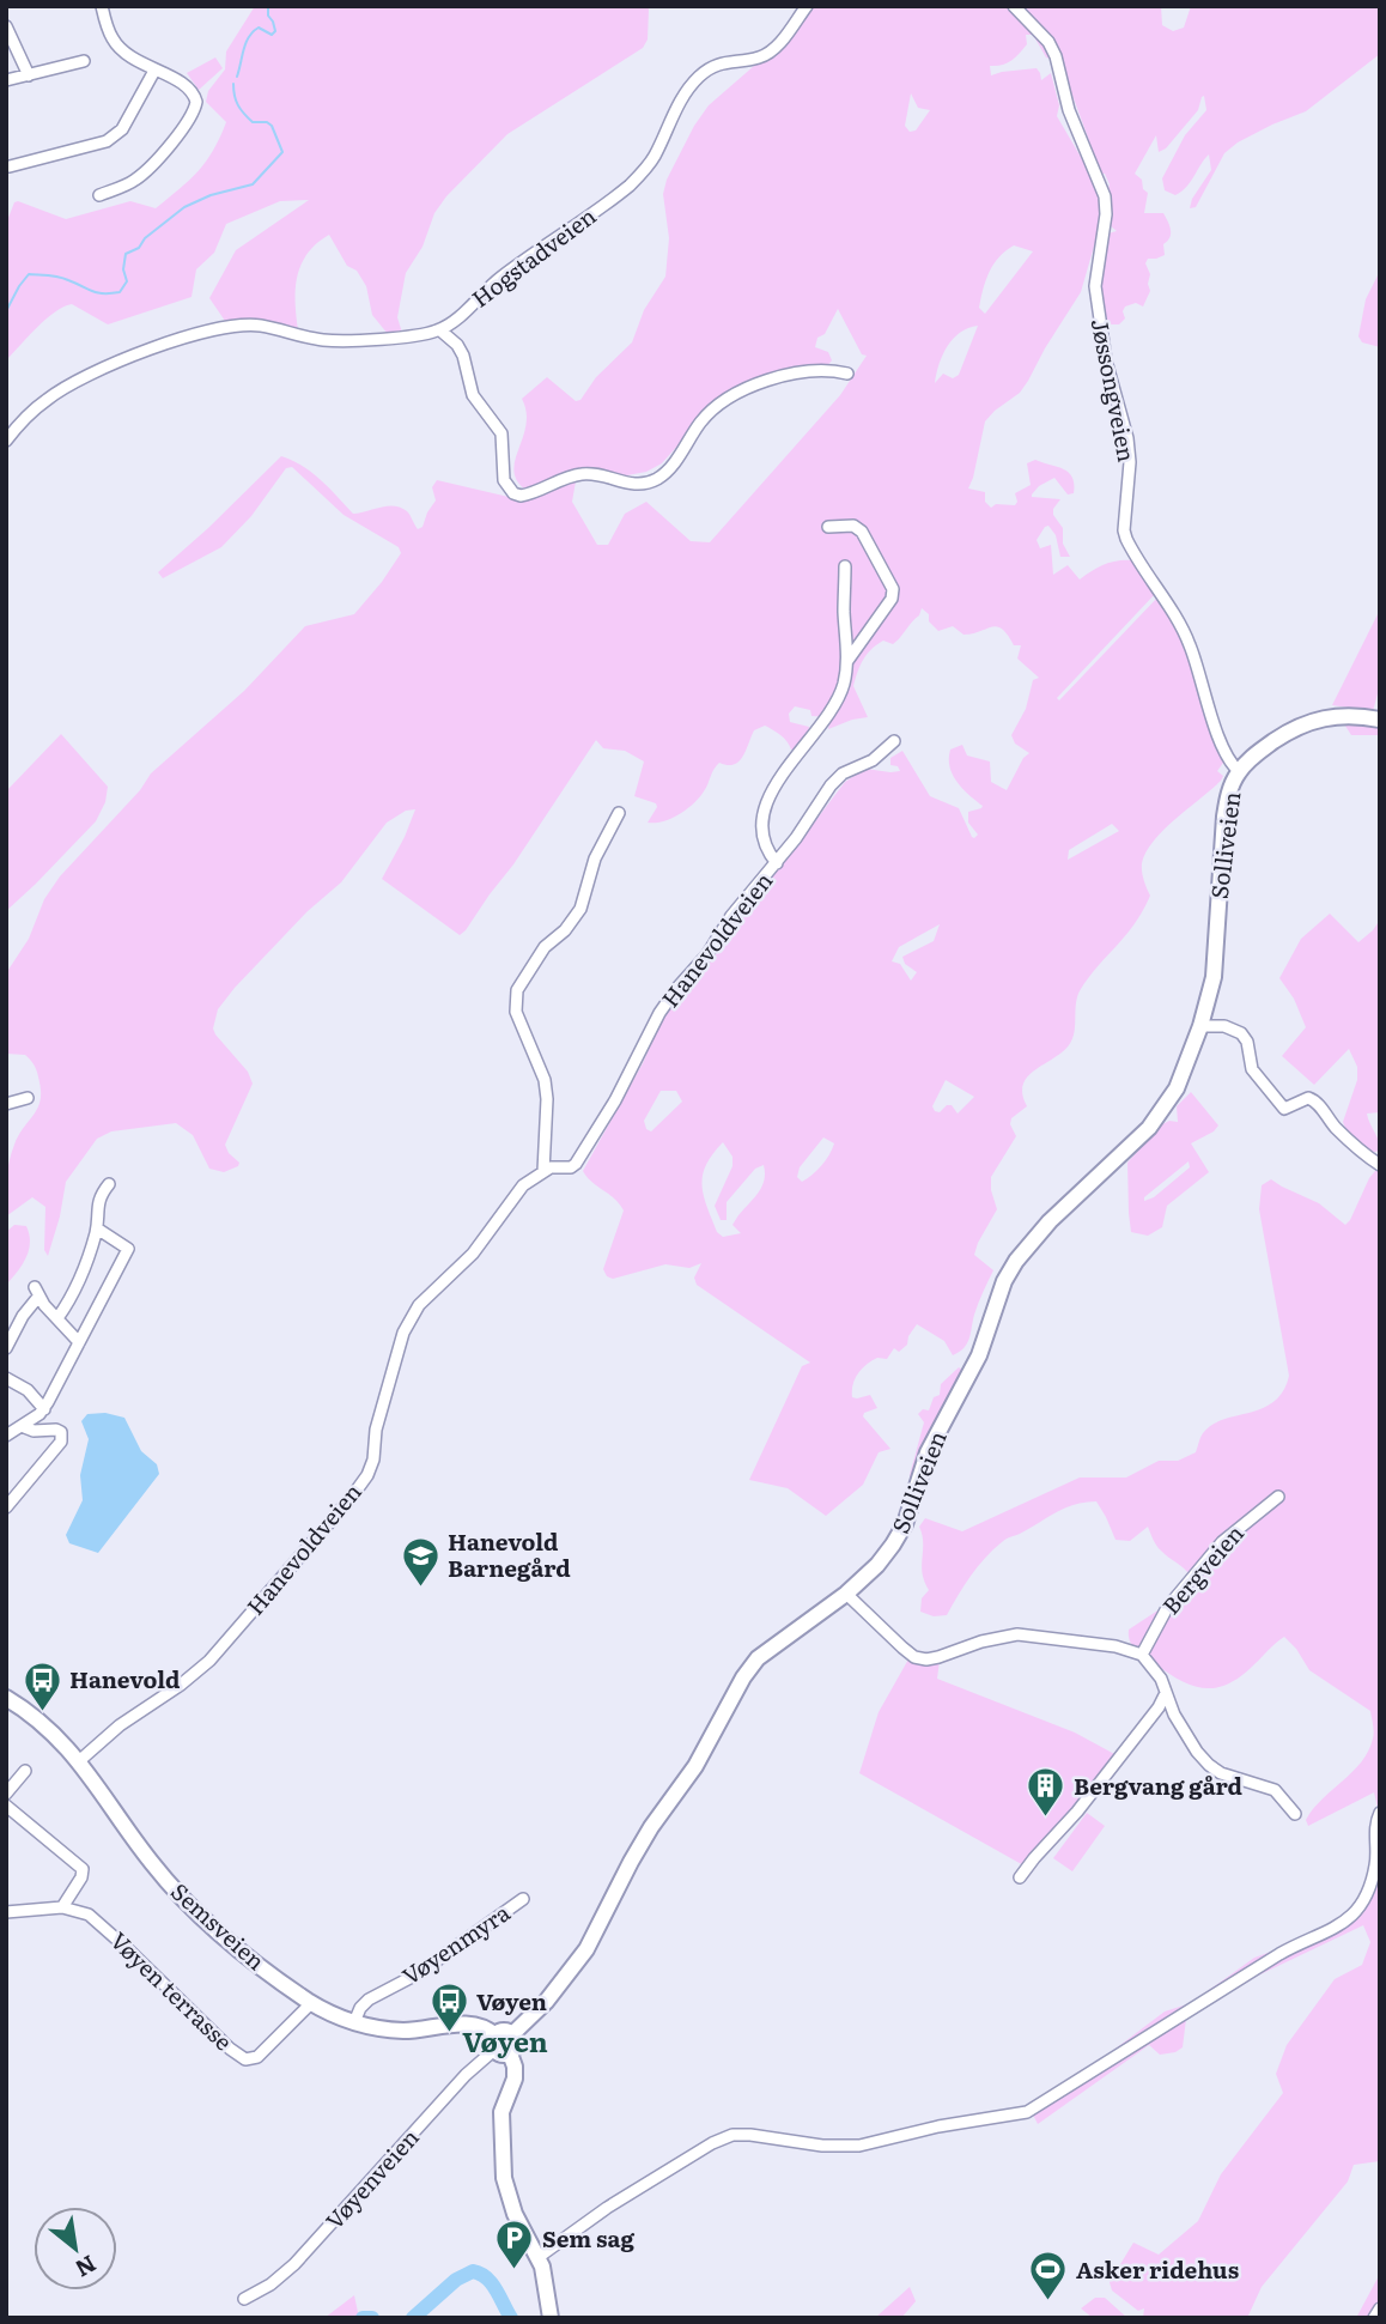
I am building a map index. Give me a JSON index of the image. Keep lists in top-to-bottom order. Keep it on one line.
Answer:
{"streets":{"street":["Hogstadveien","Jøssongveien","Solliveien","Hanevoldveien","Bergveien","Semsveien","Vøyenmyra","Vøyen terrasse","Vøyenveien"]},"crossings":[["Jøssongveien","Solliveien"],["Solliveien","Semsveien"],["Solliveien","Vøyenveien"],["Hanevoldveien","Semsveien"],["Semsveien","Vøyenmyra"],["Semsveien","Vøyen terrasse"],["Semsveien","Vøyenveien"]],"districts":["Vøyen"],"places":{"school or university":["Hanevold Barnegård"],"bus stop":["Hanevold","Vøyen"],"building":["Bergvang gård"],"parking":["Sem sag"],"sports":["Asker ridehus"]},"north":"bottom right"}
